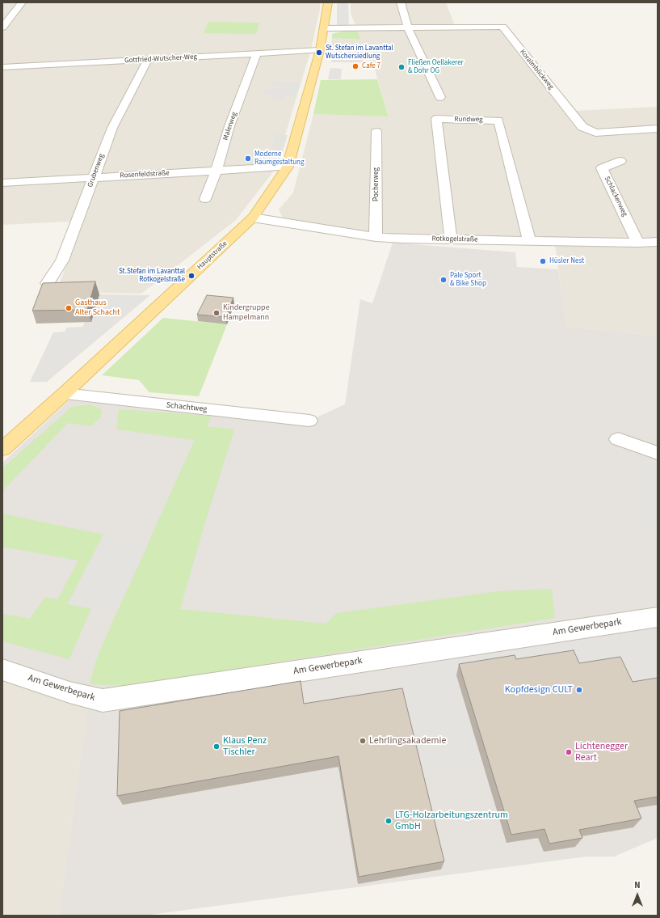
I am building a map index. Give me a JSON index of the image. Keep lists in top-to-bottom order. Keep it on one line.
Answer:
{"streets":{"main road":["Hauptstraße"],"street":["Gottfried-Wutscher-Weg","Koralmblickweg","Rundweg","Malerweg","Grubenweg","Rosenfeldstraße","Pocherweg","Schlackenweg","Rotkogelstraße","Schachtweg","Am Gewerbepark"]},"crossings":[["Gottfried-Wutscher-Weg","Malerweg"],["Gottfried-Wutscher-Weg","Grubenweg"],["Gottfried-Wutscher-Weg","Hauptstraße"],["Koralmblickweg","Hauptstraße"],["Rundweg","Rotkogelstraße"],["Malerweg","Rosenfeldstraße"],["Grubenweg","Rosenfeldstraße"],["Rosenfeldstraße","Hauptstraße"],["Pocherweg","Rotkogelstraße"],["Schlackenweg","Rotkogelstraße"],["Rotkogelstraße","Hauptstraße"],["Hauptstraße","Schachtweg"]],"places":["St. Stefan im Lavanttal Wutschersiedlung","Cafe 7","Fließen Oellakerer & Dohr OG","Moderne Raumgestaltung","Hüsler Nest","St.Stefan im Lavanttal Rotkogelstraße","Pale Sport & Bike Shop","Gasthaus Alter Schacht","Kindergruppe Hampelmann","Kopfdesign CULT","Lehrlingsakademie","Klaus Penz Tischler","Lichtenegger Reart","LTG-Holzarbeitungszentrum GmbH"],"north":"top"}
